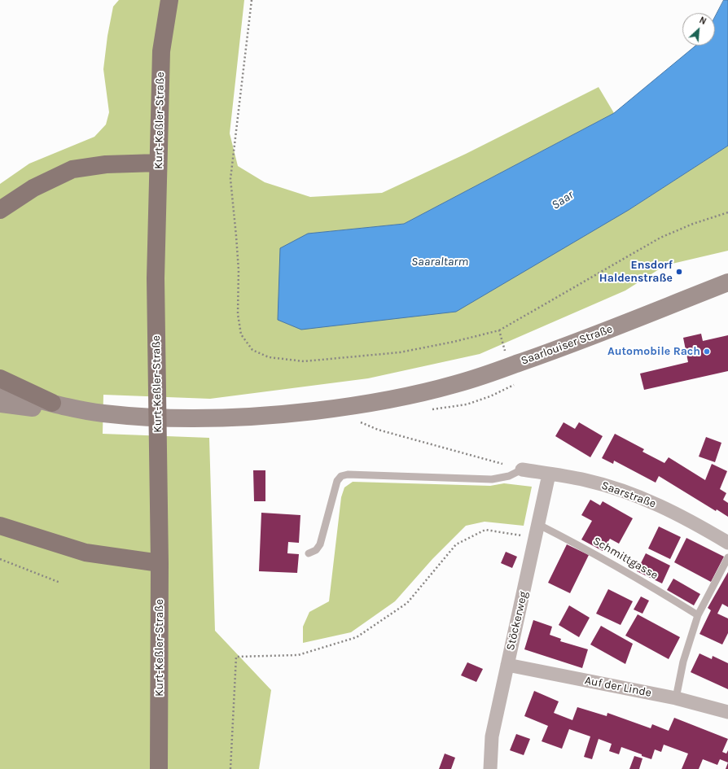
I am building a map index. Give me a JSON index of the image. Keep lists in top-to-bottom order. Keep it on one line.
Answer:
{"streets":{"main road":["Kurt-Keßler-Straße","Saarlouiser Straße"],"street":["Saarstraße","Stöckerweg","Auf der Linde"],"lane":["Schmittgasse"]},"crossings":[["Saarstraße","Stöckerweg"],["Schmittgasse","Stöckerweg"],["Stöckerweg","Auf der Linde"]],"water":["Saar","Saaraltarm"],"places":["Ensdorf Haldenstraße","Automobile Rach"],"north":"top right"}
